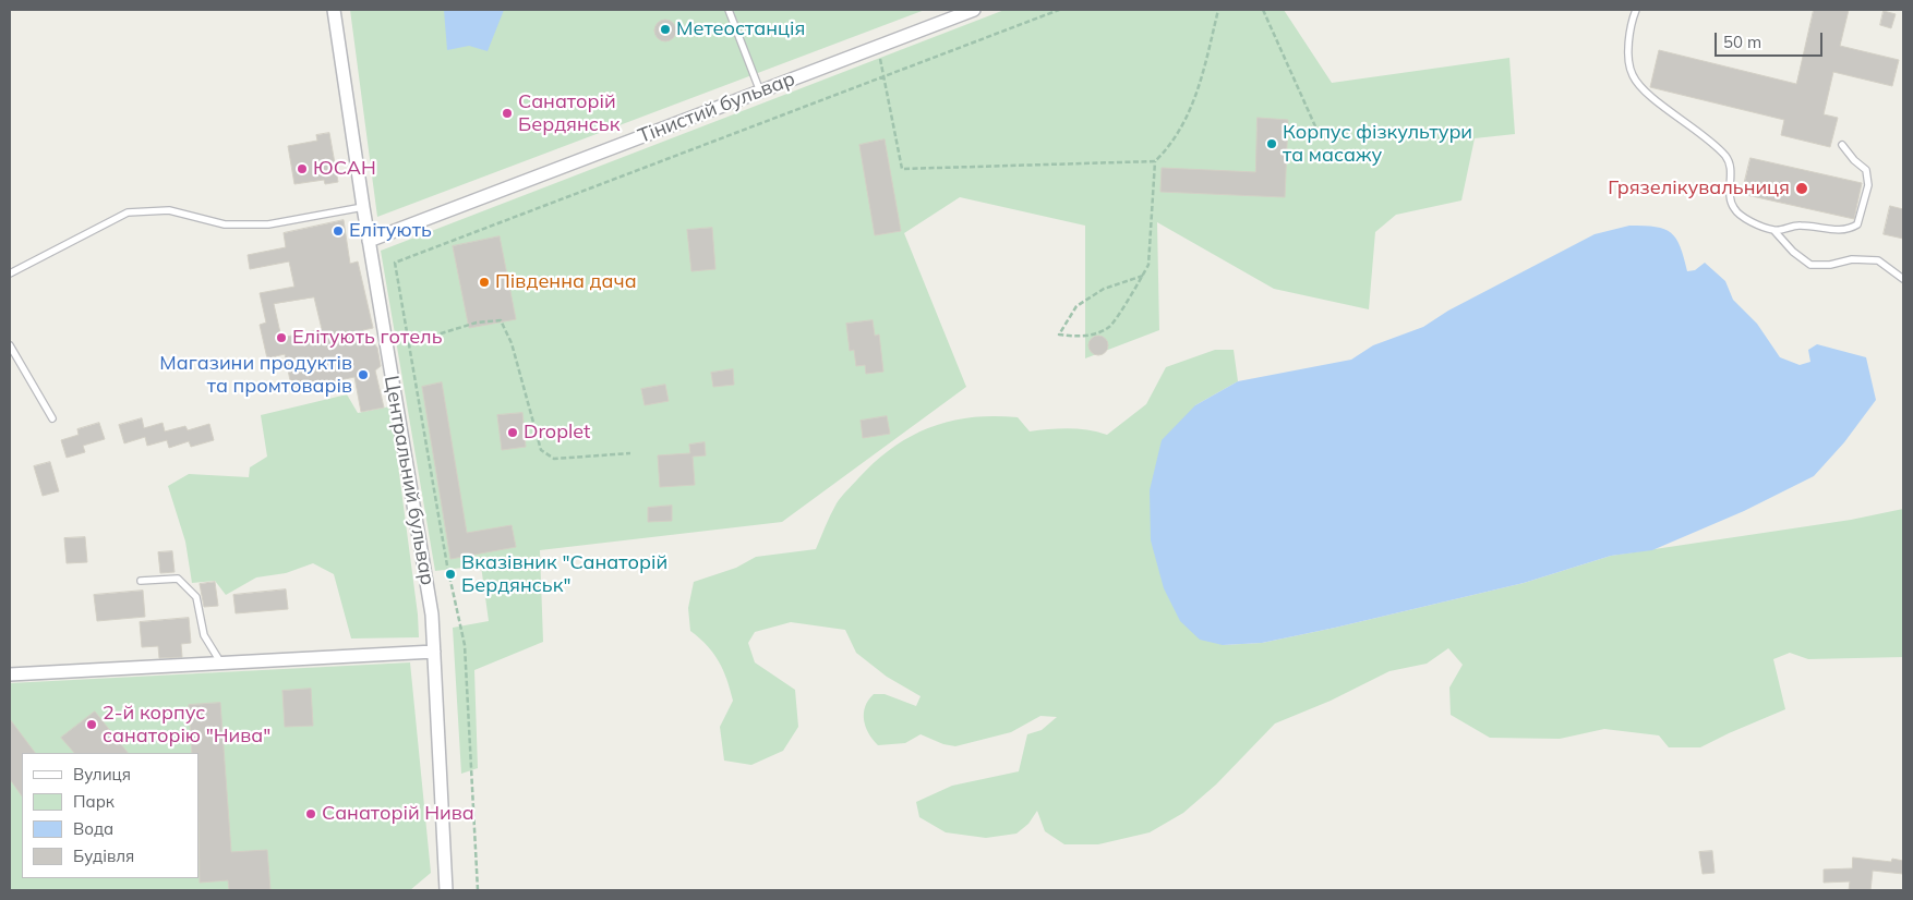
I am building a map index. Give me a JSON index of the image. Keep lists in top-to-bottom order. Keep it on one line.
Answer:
{"streets":{"street":["Тінистий бульвар","Центральний бульвар"]},"crossings":[["Тінистий бульвар","Центральний бульвар"]],"places":["Метеостанція","Санаторій Бердянськ","Корпус фізкультури та масажу","ЮСАН","Грязелікувальниця","Елітують","Південна дача","Елітують готель","Магазини продуктів та промтоварів","Droplet","Вказівник \"Санаторій Бердянськ\"","2-й корпус санаторію \"Нива\"","Санаторій Нива"],"legend":["Вулиця","Парк","Вода","Будівля"],"scale_bar":"50 m"}
